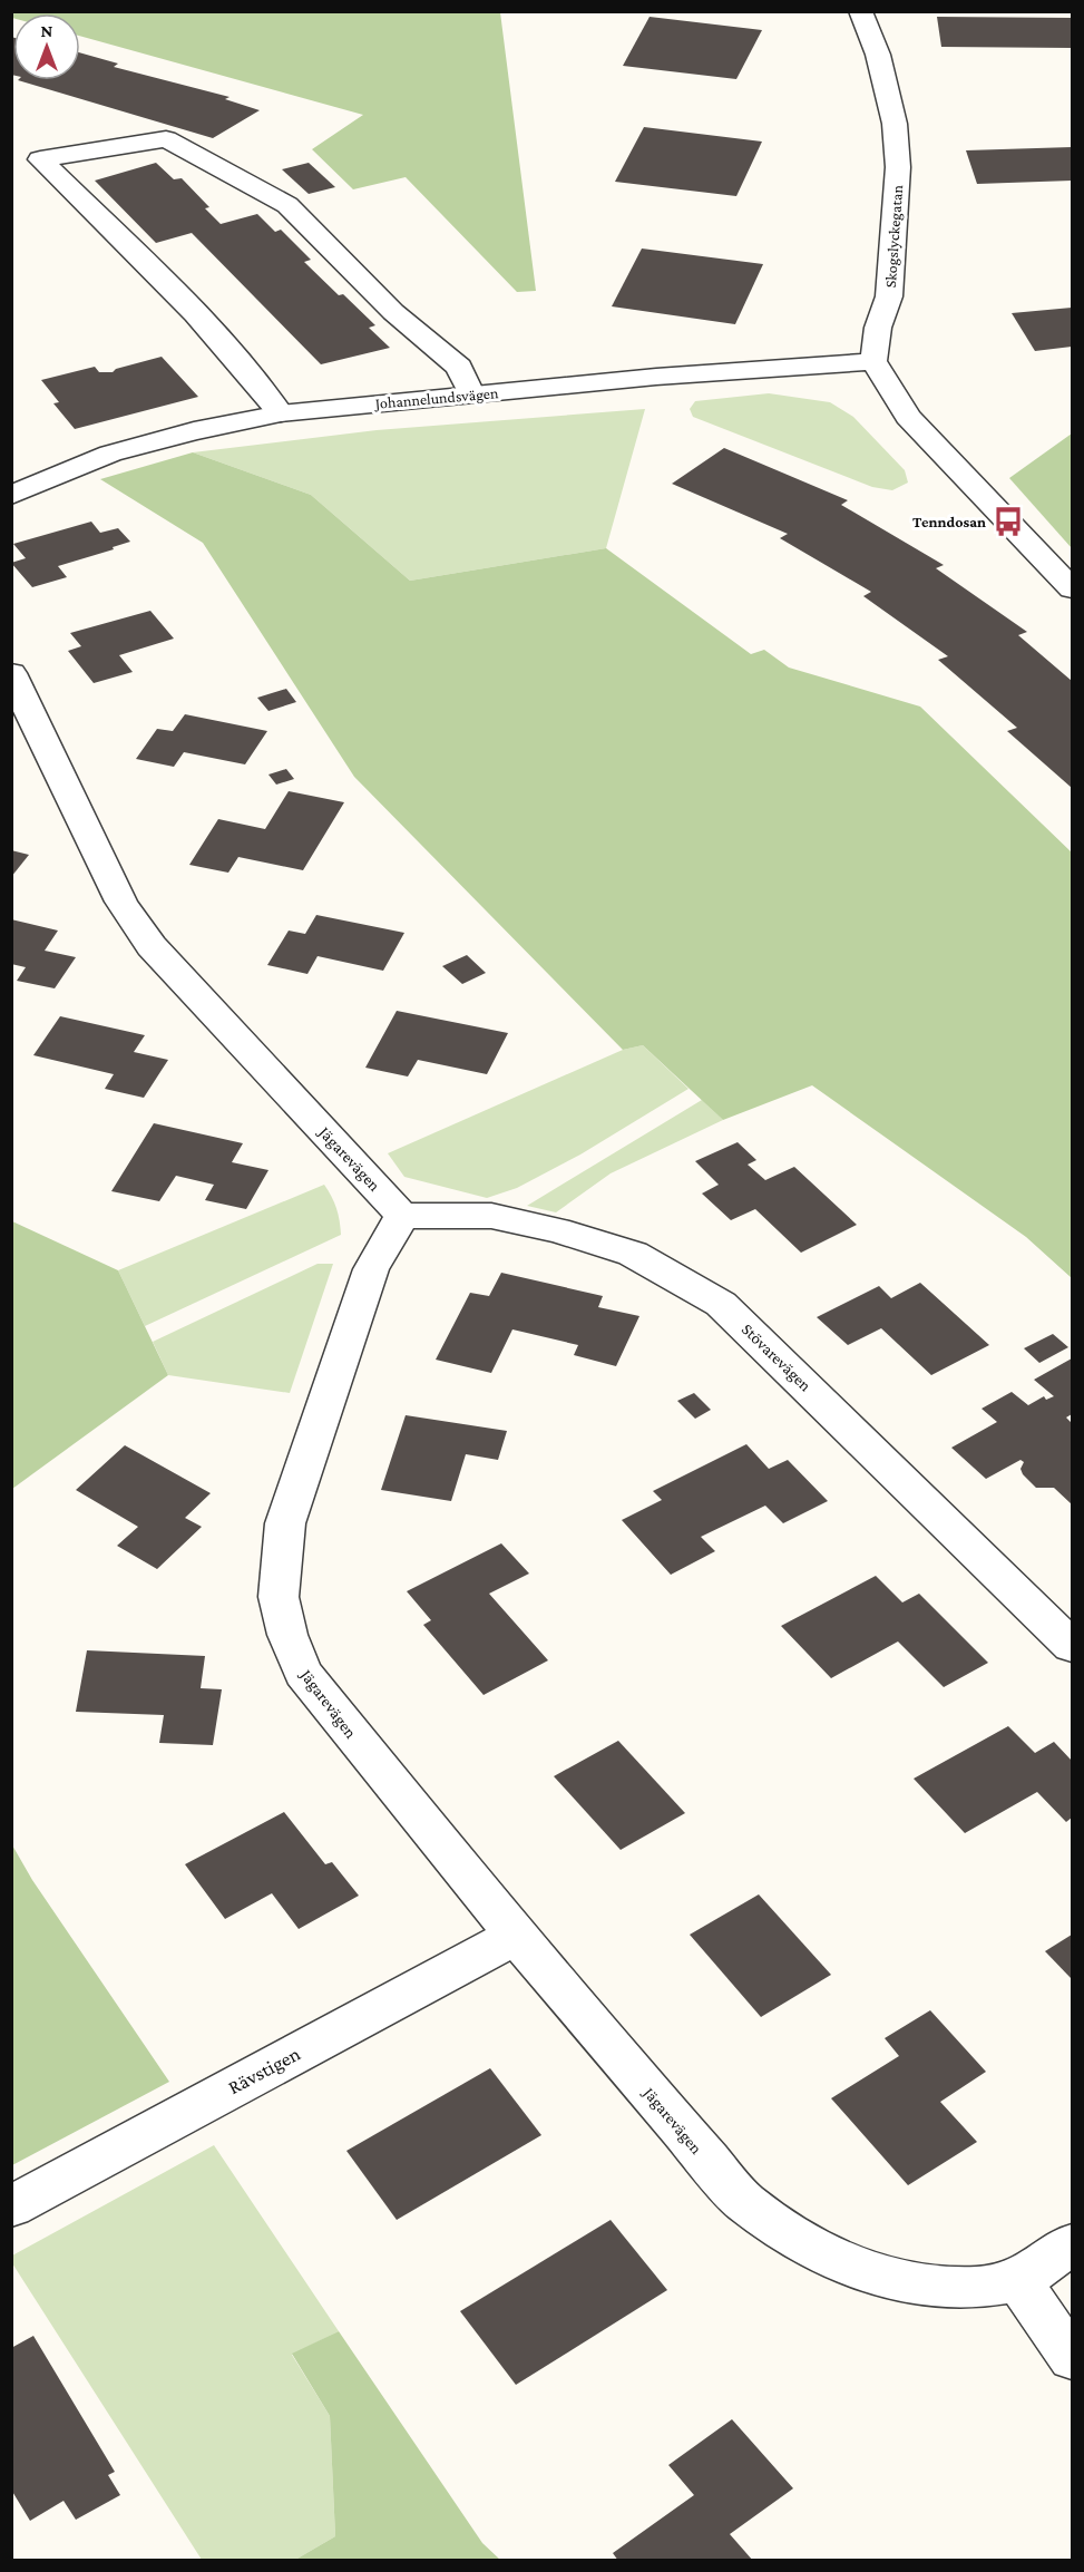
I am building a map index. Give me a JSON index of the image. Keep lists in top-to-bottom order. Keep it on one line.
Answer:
{"streets":{"street":["Skogslyckegatan","Johannelundsvägen","Jägarevägen","Stövarevägen","Rävstigen"]},"crossings":[["Skogslyckegatan","Johannelundsvägen"],["Jägarevägen","Stövarevägen"],["Jägarevägen","Rävstigen"]],"places":{"bus stop":["Tenndosan"]},"north":"top"}
